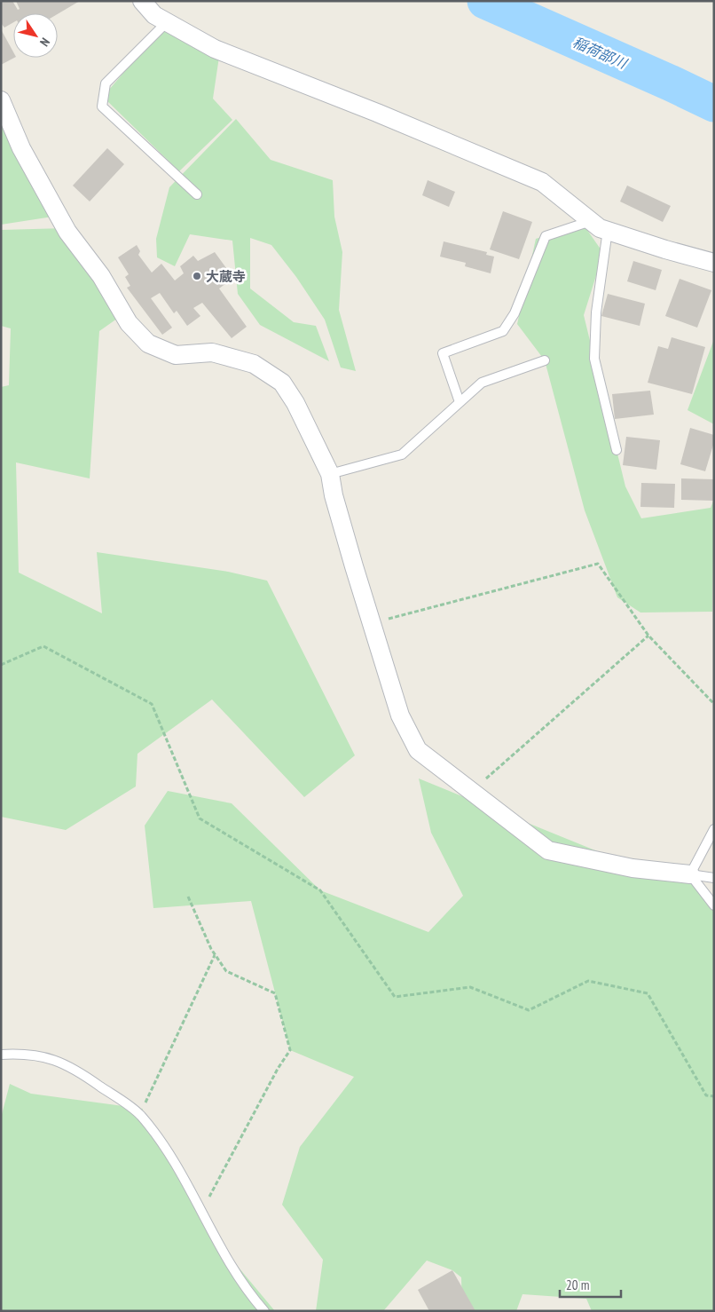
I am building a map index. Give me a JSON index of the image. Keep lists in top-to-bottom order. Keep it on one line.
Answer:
{"water":["稲荷部川"],"places":["大蔵寺"],"scale_bar":"20 m","north":"bottom right"}
